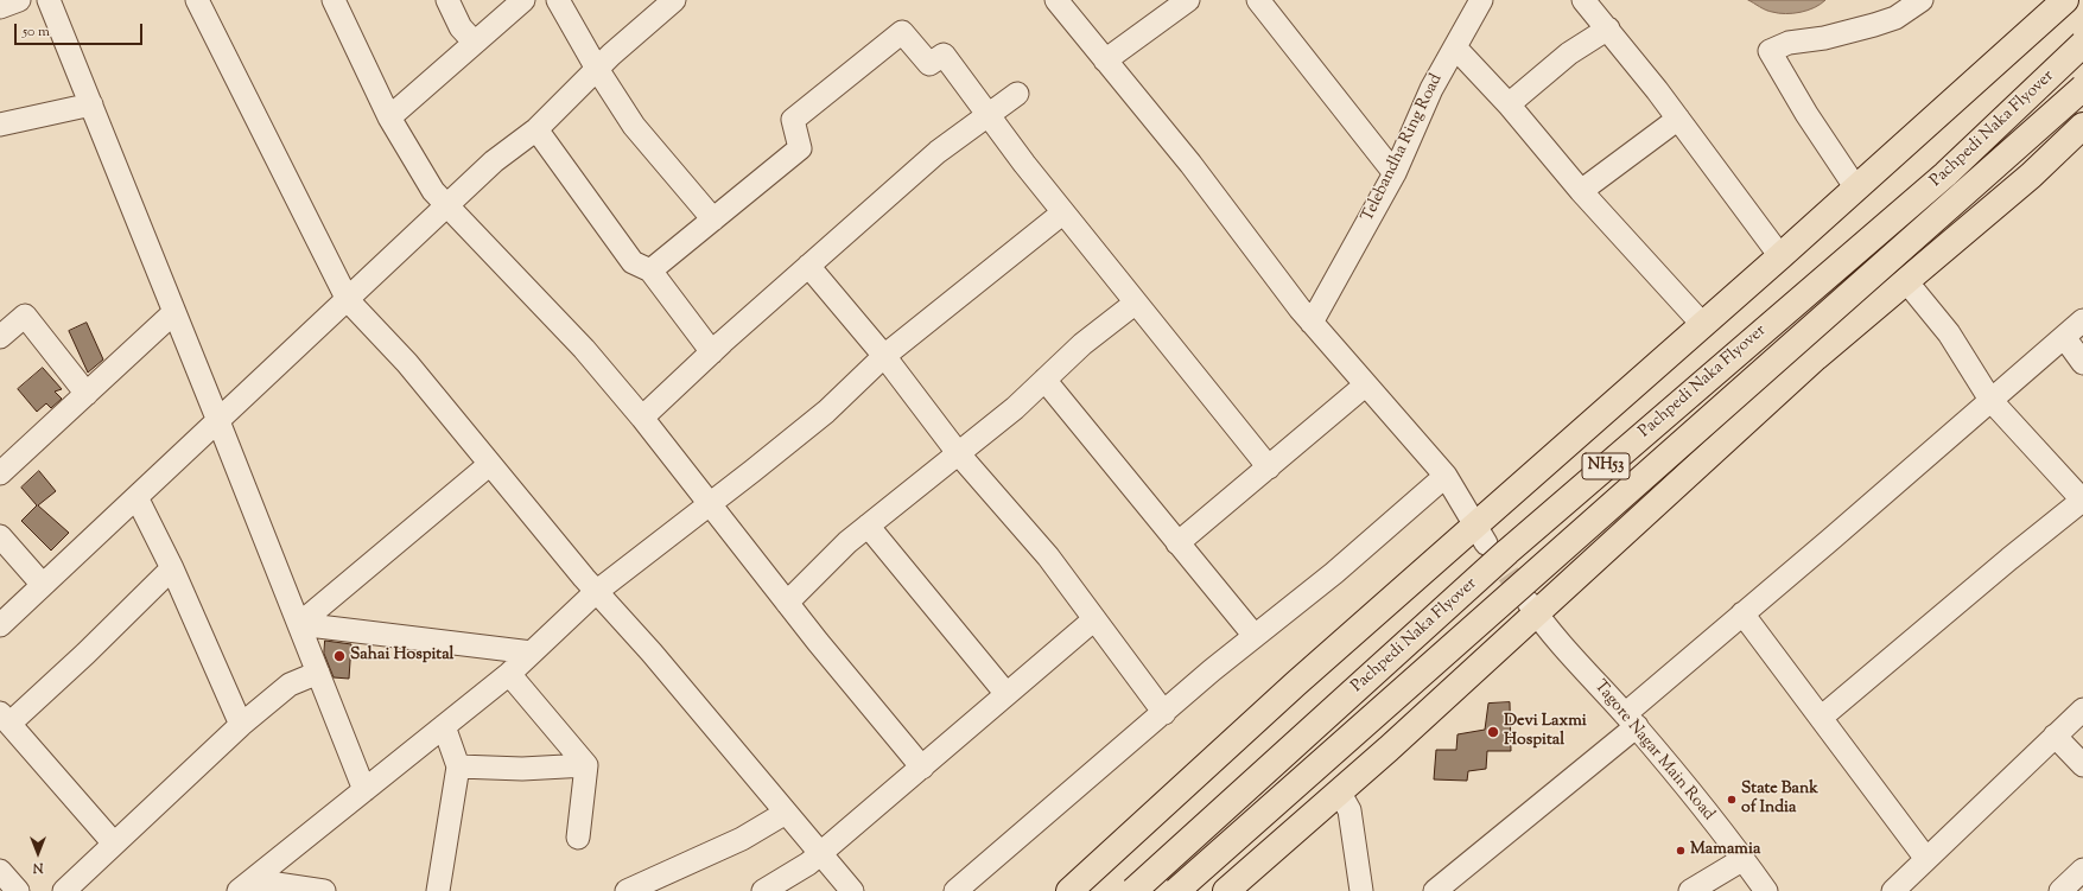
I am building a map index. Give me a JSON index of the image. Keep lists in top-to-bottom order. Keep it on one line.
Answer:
{"streets":{"main road":["Pachpedi Naka Flyover","NH53"],"street":["Telebandha Ring Road","Tagore Nagar Main Road"]},"places":["Sahai Hospital","Devi Laxmi Hospital","State Bank of India","Mamamia"],"scale_bar":"50 m","north":"bottom"}
